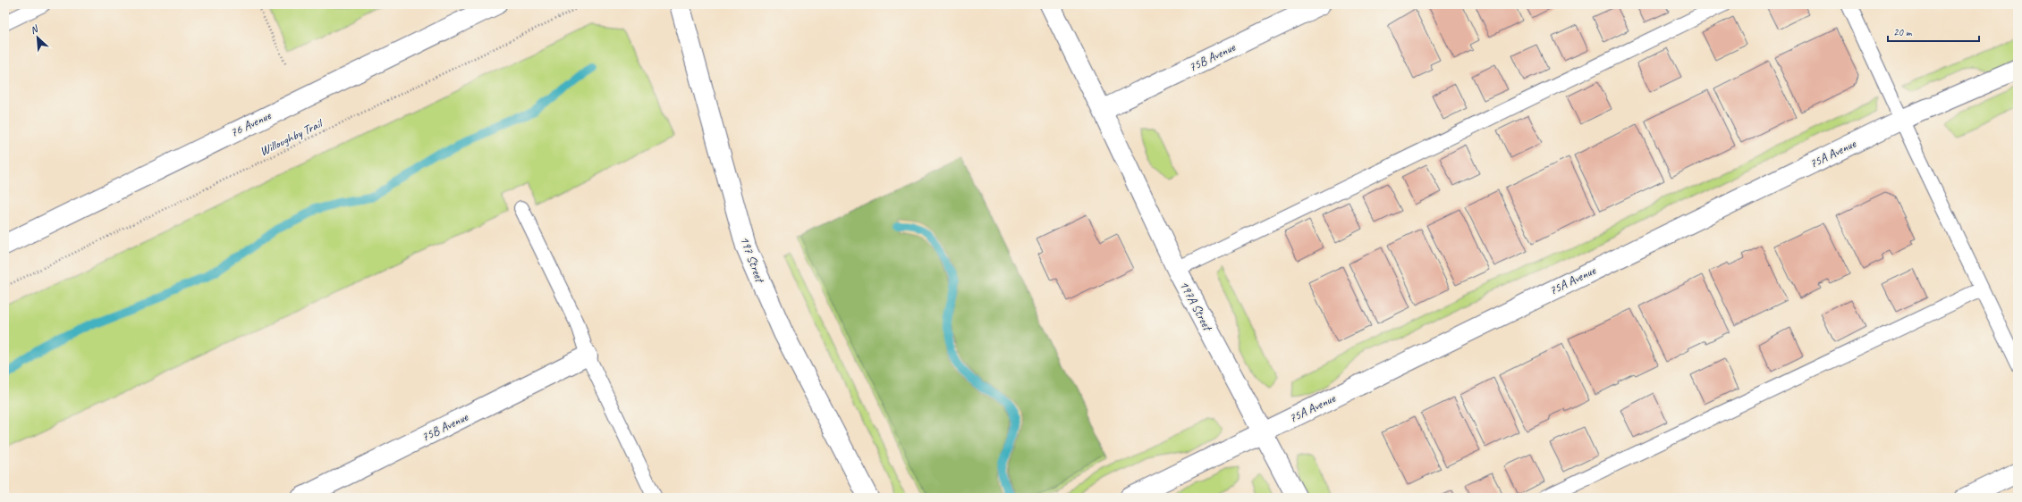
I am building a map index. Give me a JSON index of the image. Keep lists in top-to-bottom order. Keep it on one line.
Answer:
{"streets":{"street":["75B Avenue","76 Avenue","75A Avenue","197 Street","197A Street"],"path":["Willoughby Trail"]},"crossings":[["75B Avenue","197A Street"],["75A Avenue","197A Street"]],"scale_bar":"20 m","north":"top left"}
